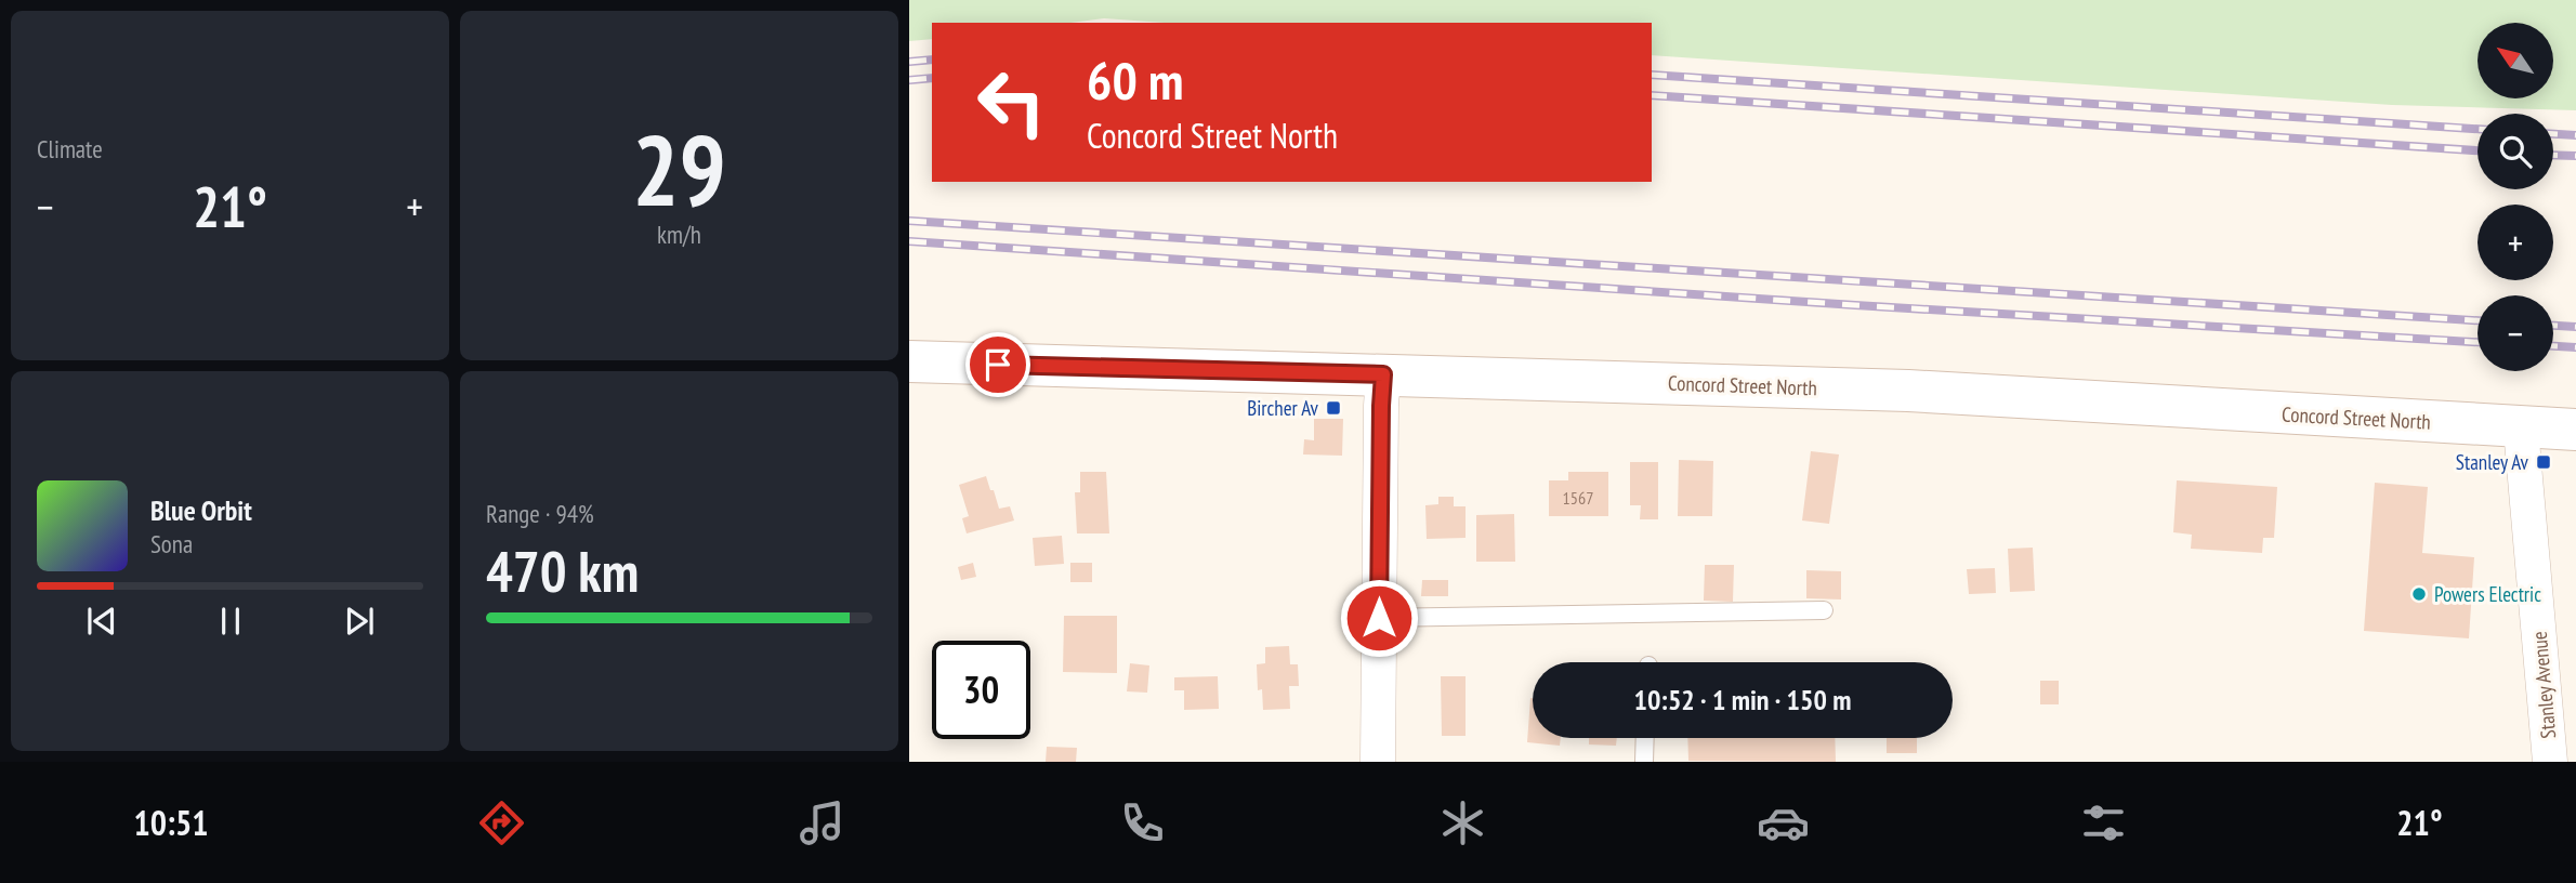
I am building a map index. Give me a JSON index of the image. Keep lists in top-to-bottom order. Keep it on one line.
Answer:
{"streets":{"main road":["Concord Street North"],"street":["Stanley Avenue"]},"crossings":[["Concord Street North","Stanley Avenue"]],"places":{"transit":["Bircher Av","Stanley Av"],"other":["Powers Electric"]},"house_numbers":["1567"],"north":"top left","page":{"tile":["Climate",["29","km/h"],["Range · 94%","470 km"]],"map_buttons":["+","−"],"turn":["60 m","Concord Street North"],"heat":["−","21°","+"],"song":["Blue Orbit","Sona"],"limit":"30","trip":"10:52 · 1 min · 150 m","tabs":["10:51","21°"]}}
